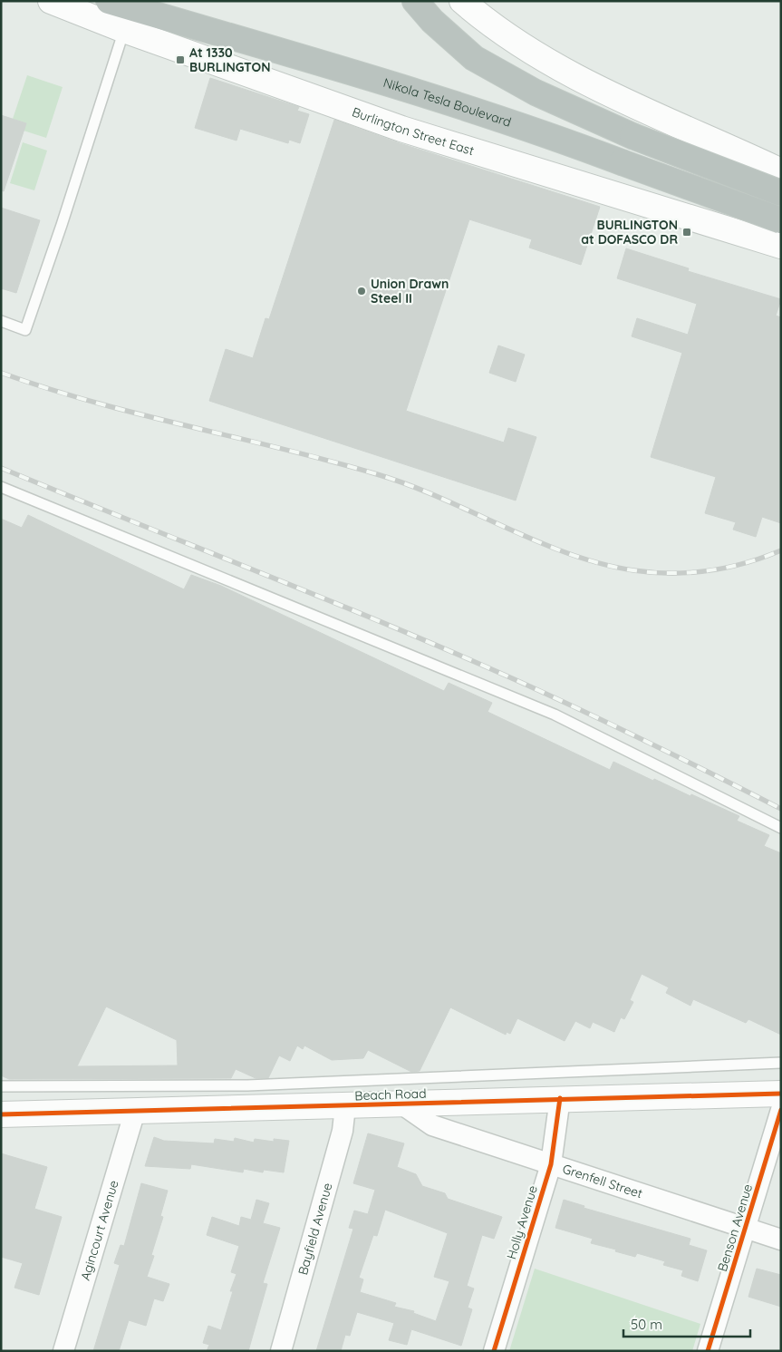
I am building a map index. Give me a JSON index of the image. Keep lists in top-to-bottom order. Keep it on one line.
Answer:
{"streets":{"highway":["Nikola Tesla Boulevard"],"main road":["Burlington Street East","Beach Road"],"street":["Grenfell Street","Holly Avenue","Benson Avenue","Bayfield Avenue","Agincourt Avenue"]},"crossings":[["Beach Road","Grenfell Street"],["Beach Road","Holly Avenue"],["Beach Road","Bayfield Avenue"],["Beach Road","Agincourt Avenue"],["Grenfell Street","Holly Avenue"],["Grenfell Street","Benson Avenue"]],"places":{"transit":["At 1330 BURLINGTON","BURLINGTON at DOFASCO DR"],"other":["Union Drawn Steel II"]},"scale_bar":"50 m"}
